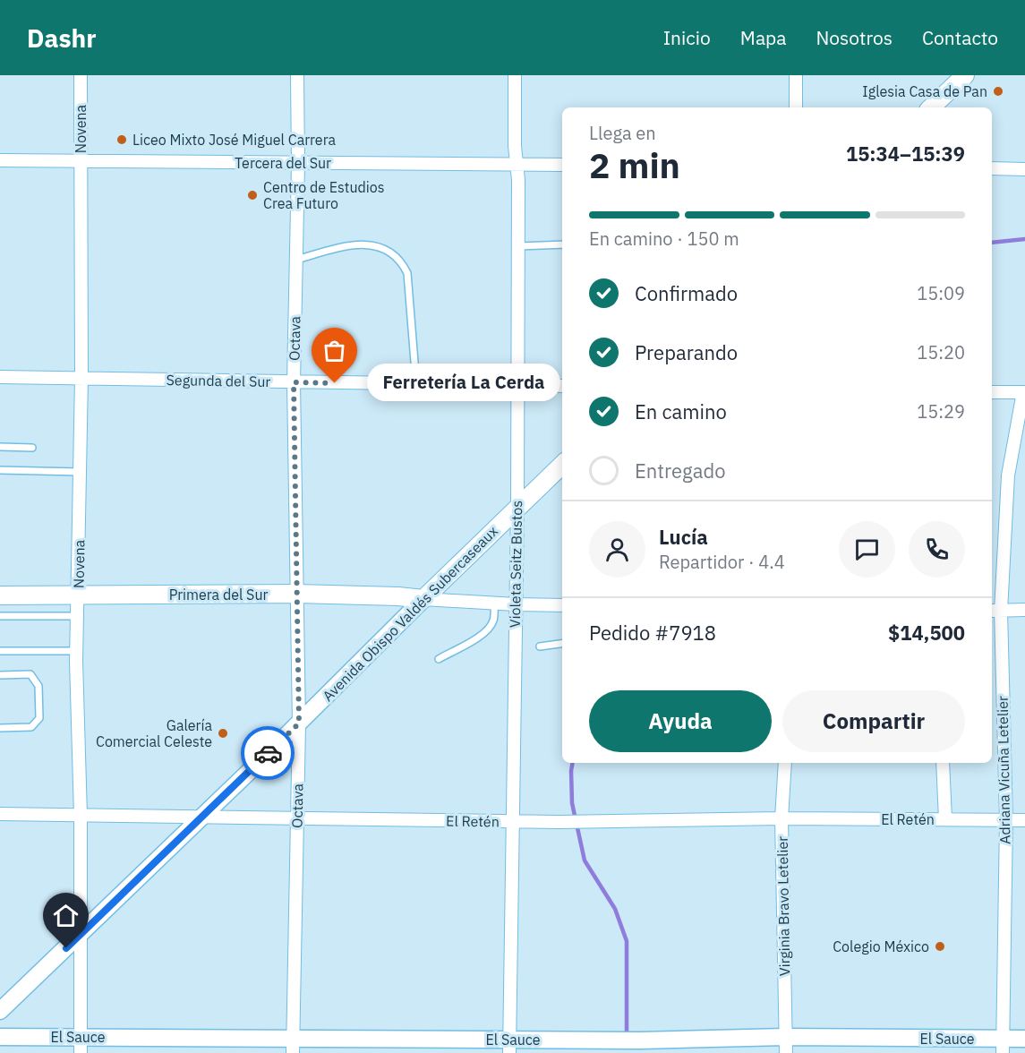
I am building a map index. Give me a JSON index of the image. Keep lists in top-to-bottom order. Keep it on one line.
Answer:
{"streets":{"main road":["Primera del Sur","Avenida Obispo Valdés Subercaseaux"],"street":["Novena","Tercera del Sur","Octava","Segunda del Sur","Violeta Seitz Bustos","Adriana Vicuña Letelier","El Retén","Virginia Bravo Letelier","El Sauce"]},"crossings":[["Novena","Tercera del Sur"],["Novena","Segunda del Sur"],["Novena","Primera del Sur"],["Novena","Avenida Obispo Valdés Subercaseaux"],["Novena","El Retén"],["Novena","El Sauce"],["Tercera del Sur","Octava"],["Tercera del Sur","Violeta Seitz Bustos"],["Octava","Segunda del Sur"],["Octava","Primera del Sur"],["Octava","Avenida Obispo Valdés Subercaseaux"],["Octava","El Retén"],["Octava","El Sauce"],["Segunda del Sur","Violeta Seitz Bustos"],["Violeta Seitz Bustos","Primera del Sur"],["Violeta Seitz Bustos","Avenida Obispo Valdés Subercaseaux"],["Violeta Seitz Bustos","El Retén"],["Violeta Seitz Bustos","El Sauce"],["Primera del Sur","Avenida Obispo Valdés Subercaseaux"],["Avenida Obispo Valdés Subercaseaux","El Retén"],["Adriana Vicuña Letelier","El Retén"],["Adriana Vicuña Letelier","El Sauce"],["El Retén","Virginia Bravo Letelier"],["Virginia Bravo Letelier","El Sauce"]],"places":["Iglesia Casa de Pan","Liceo Mixto José Miguel Carrera","Centro de Estudios Crea Futuro","Ferretería La Cerda","Galería Comercial Celeste","Colegio México"],"page":{"header":"Dashr","nav":["Inicio","Mapa","Nosotros","Contacto"],"heading":["2 min","Llega en","15:34–15:39"],"panel":["Lucía","Repartidor · 4.4","Pedido #7918","$14,500"],"bar":"En camino · 150 m","list":[["Confirmado","15:09"],["Preparando","15:20"],["En camino","15:29"],"Entregado"],"bubble":"Ferretería La Cerda","buttons":["Ayuda","Compartir"]}}
